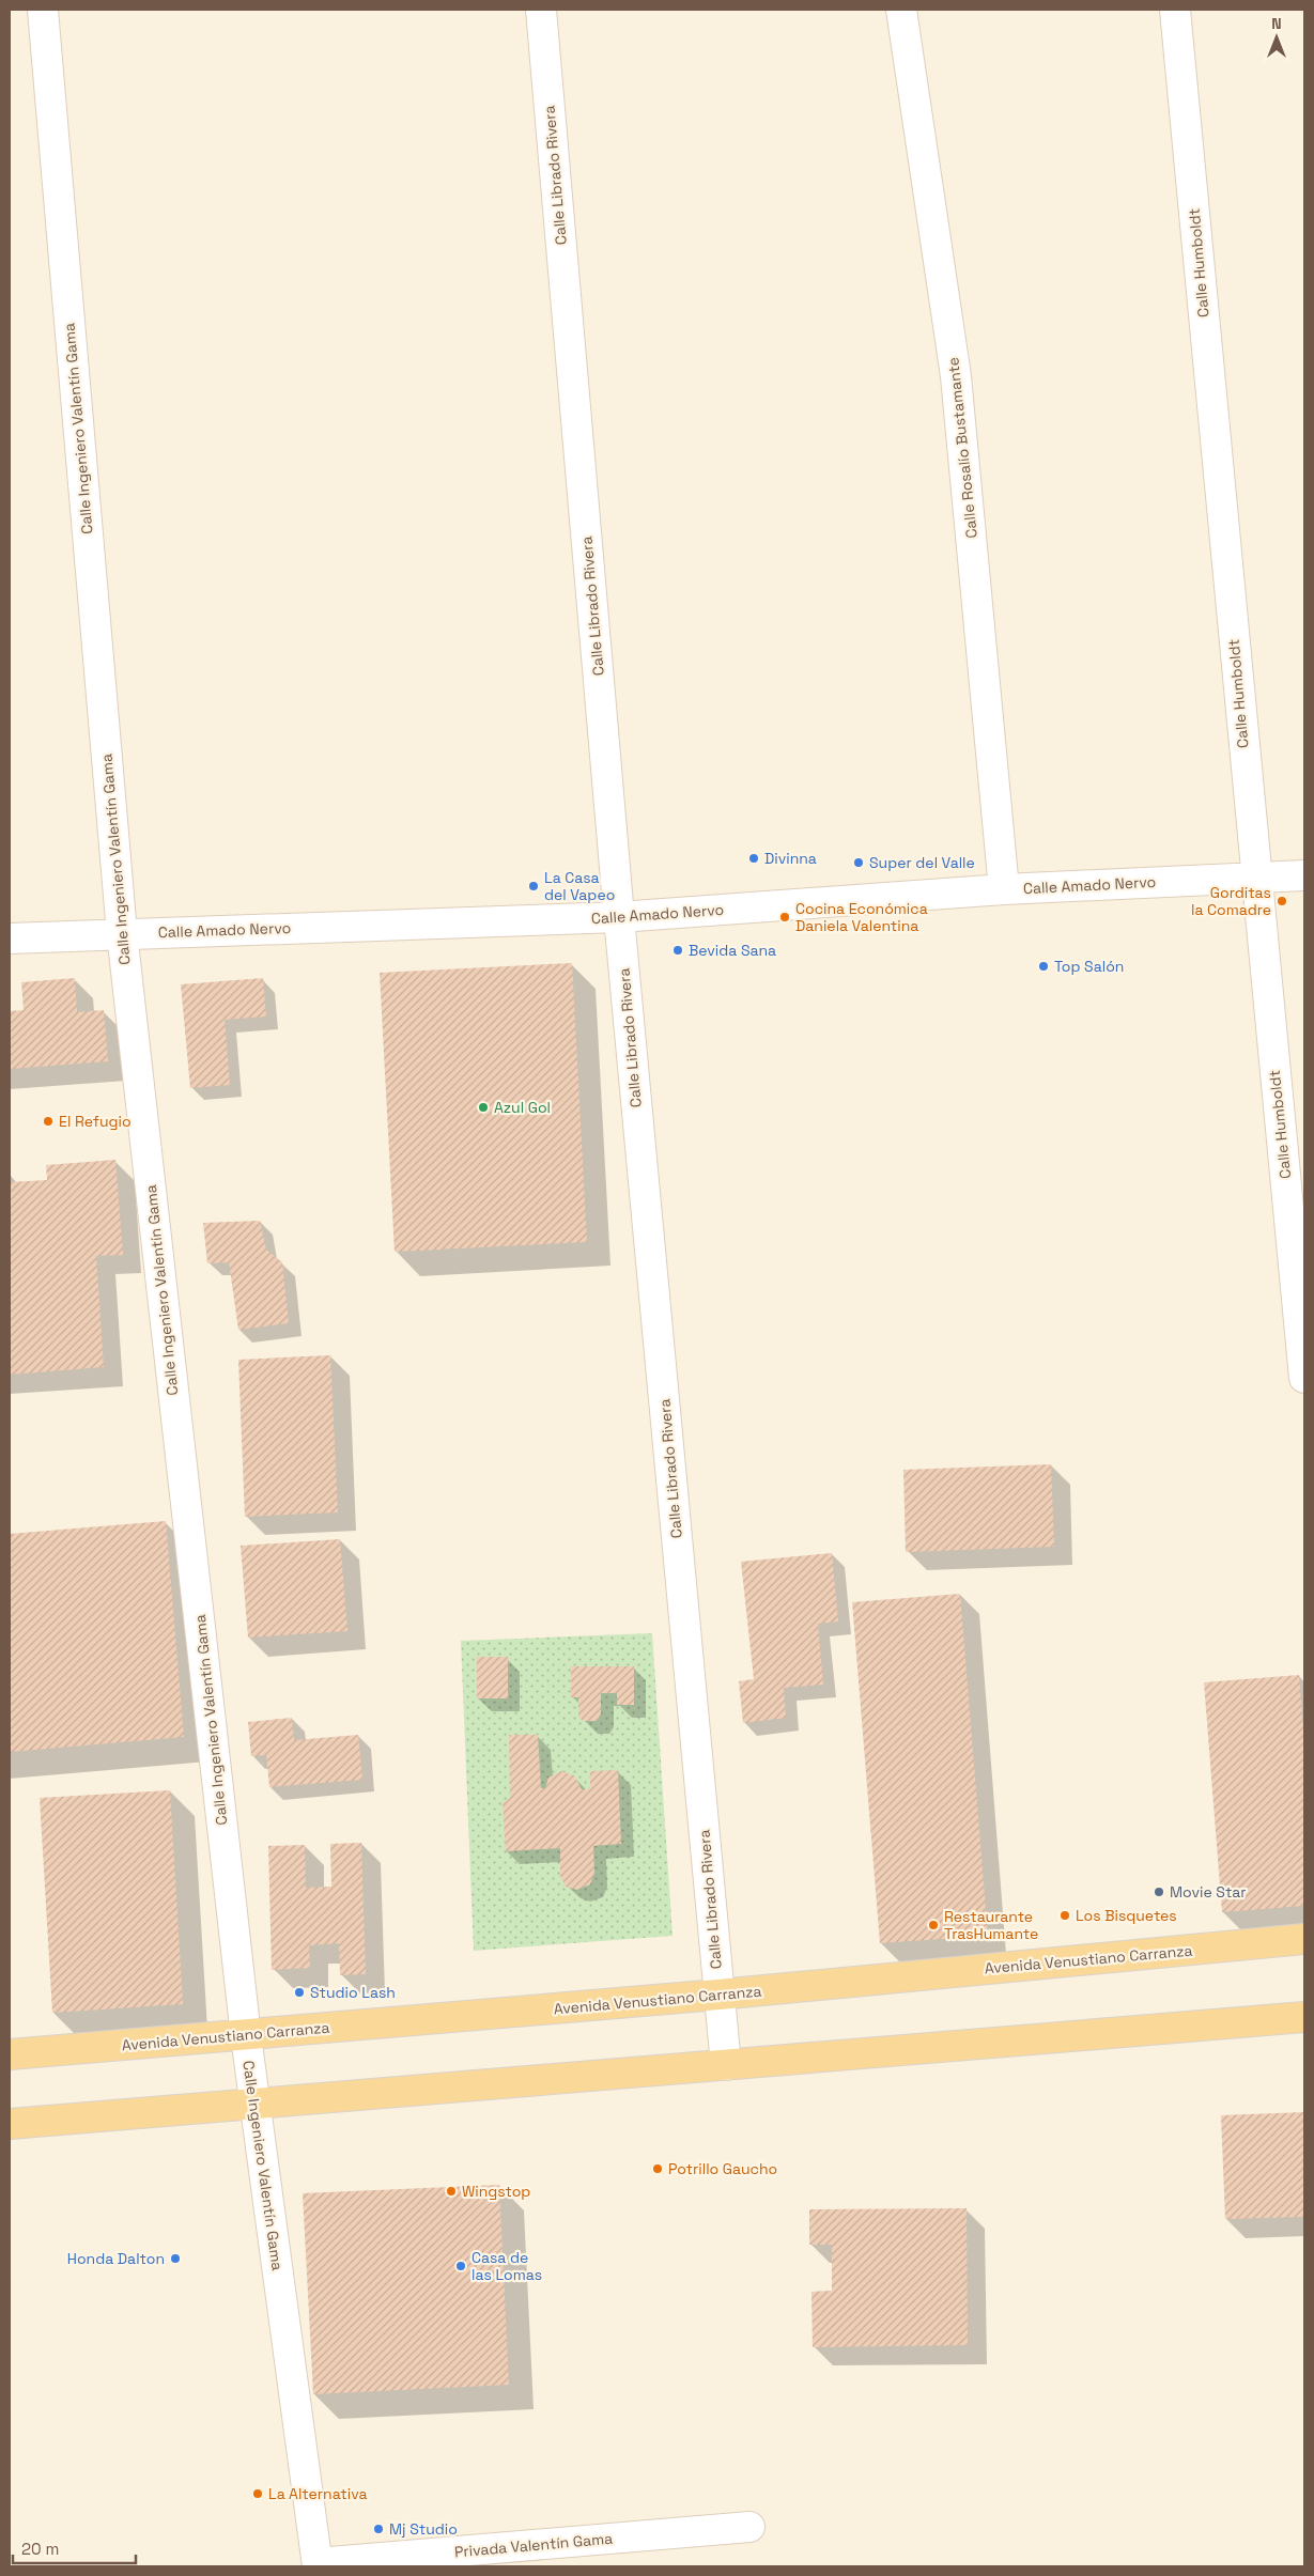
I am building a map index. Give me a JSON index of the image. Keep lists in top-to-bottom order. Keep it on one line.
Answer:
{"streets":{"main road":["Avenida Venustiano Carranza"],"street":["Calle Librado Rivera","Calle Humboldt","Calle Ingeniero Valentín Gama","Calle Rosalío Bustamante","Calle Amado Nervo","Privada Valentín Gama"]},"crossings":[["Calle Librado Rivera","Calle Amado Nervo"],["Calle Librado Rivera","Avenida Venustiano Carranza"],["Calle Humboldt","Calle Amado Nervo"],["Calle Ingeniero Valentín Gama","Calle Amado Nervo"],["Calle Ingeniero Valentín Gama","Avenida Venustiano Carranza"],["Calle Ingeniero Valentín Gama","Privada Valentín Gama"],["Calle Rosalío Bustamante","Calle Amado Nervo"]],"places":["Divinna","Super del Valle","La Casa del Vapeo","Gorditas la Comadre","Cocina Económica Daniela Valentina","Bevida Sana","Top Salón","Azul Gol","El Refugio","Movie Star","Los Bisquetes","Restaurante TrasHumante","Studio Lash","Potrillo Gaucho","Wingstop","Honda Dalton","Casa de las Lomas","La Alternativa","Mj Studio"],"scale_bar":"20 m","north":"top"}
